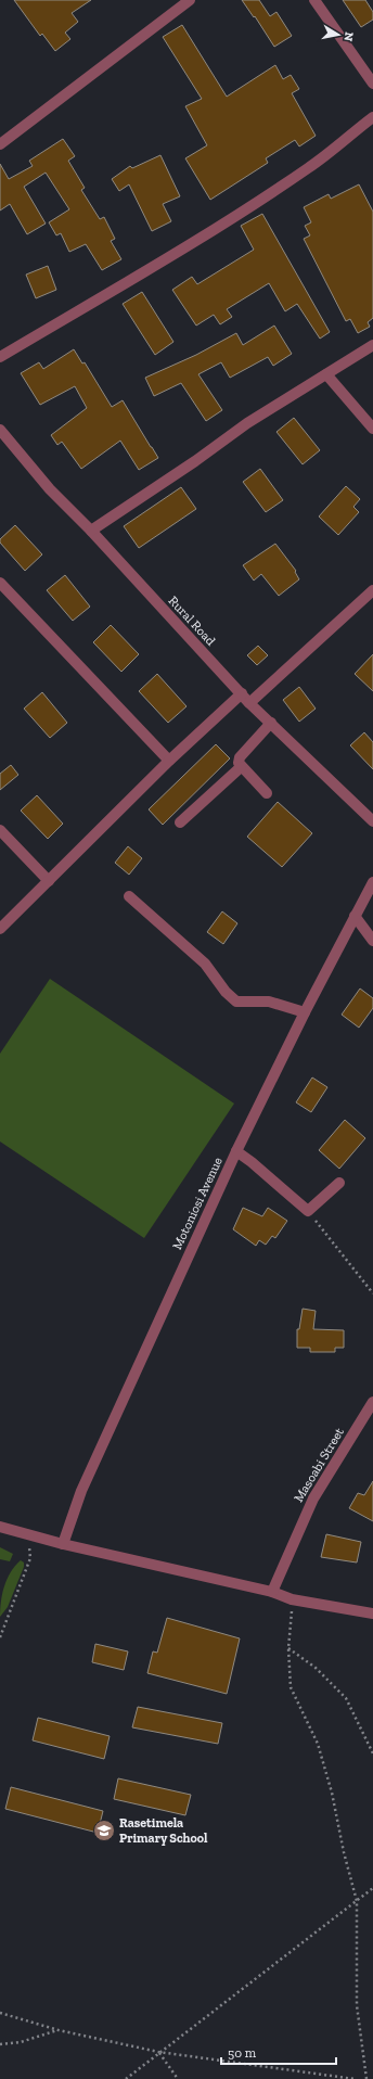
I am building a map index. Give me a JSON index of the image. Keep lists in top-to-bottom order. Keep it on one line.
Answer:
{"streets":{"street":["Rural Road","Motoniosi Avenue","Masoabi Street"]},"places":{"school or university":["Rasetimela Primary School"]},"scale_bar":"50 m","north":"right"}
